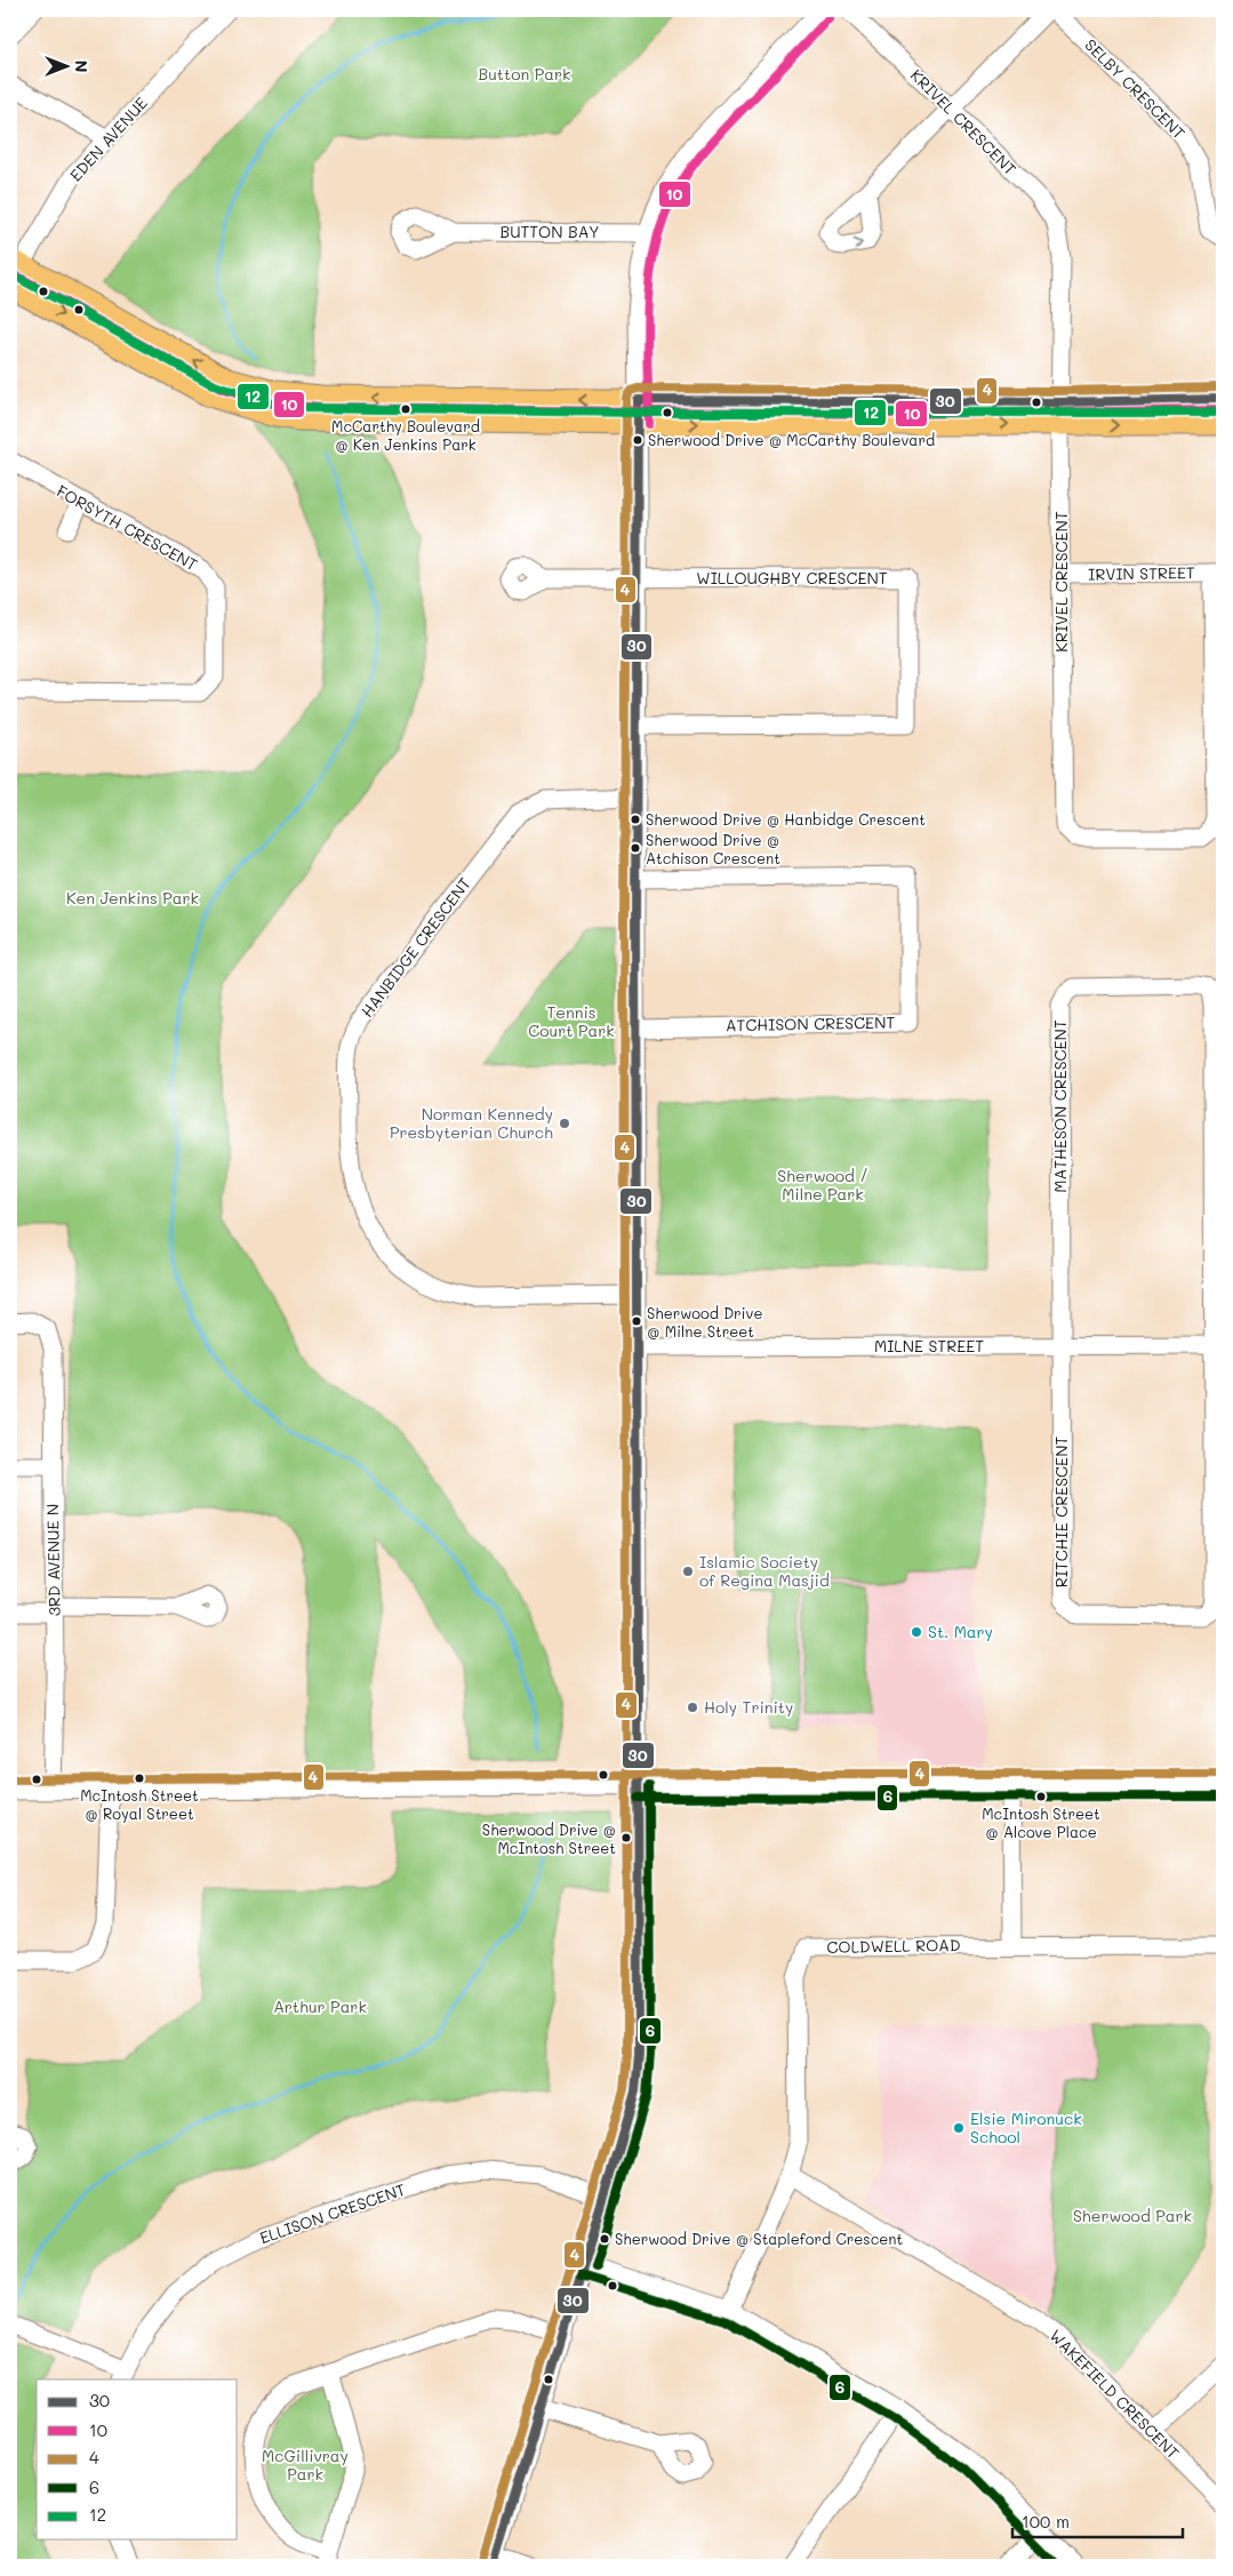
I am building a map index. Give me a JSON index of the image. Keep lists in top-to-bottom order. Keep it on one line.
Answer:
{"streets":{"street":["SELBY CRESCENT","KRIVEL CRESCENT","EDEN AVENUE","BUTTON BAY","FORSYTH CRESCENT","IRVIN STREET","WILLOUGHBY CRESCENT","HANBIDGE CRESCENT","ATCHISON CRESCENT","MATHESON CRESCENT","MILNE STREET","RITCHIE CRESCENT","3RD AVENUE N","COLDWELL ROAD","ELLISON CRESCENT","WAKEFIELD CRESCENT"]},"crossings":[["KRIVEL CRESCENT","IRVIN STREET"],["MATHESON CRESCENT","MILNE STREET"],["MATHESON CRESCENT","RITCHIE CRESCENT"],["MILNE STREET","RITCHIE CRESCENT"],["COLDWELL ROAD","WAKEFIELD CRESCENT"]],"parks":["Button Park","Ken Jenkins Park","Tennis Court Park","Sherwood / Milne Park","Arthur Park","Sherwood Park","McGillivray Park"],"places":["McCarthy Boulevard @ Ken Jenkins Park","Sherwood Drive @ McCarthy Boulevard","Sherwood Drive @ Hanbidge Crescent","Sherwood Drive @ Atchison Crescent","Norman Kennedy Presbyterian Church","Sherwood Drive @ Milne Street","Islamic Society of Regina Masjid","St. Mary","Holy Trinity","McIntosh Street @ Royal Street","McIntosh Street @ Alcove Place","Sherwood Drive @ McIntosh Street","Elsie Mironuck School","Sherwood Drive @ Stapleford Crescent"],"lines":["transit line 10","transit line 12","transit line 4","transit line 30","transit line 6"],"legend":["30","10","4","6","12"],"scale_bar":"100 m","north":"right"}
